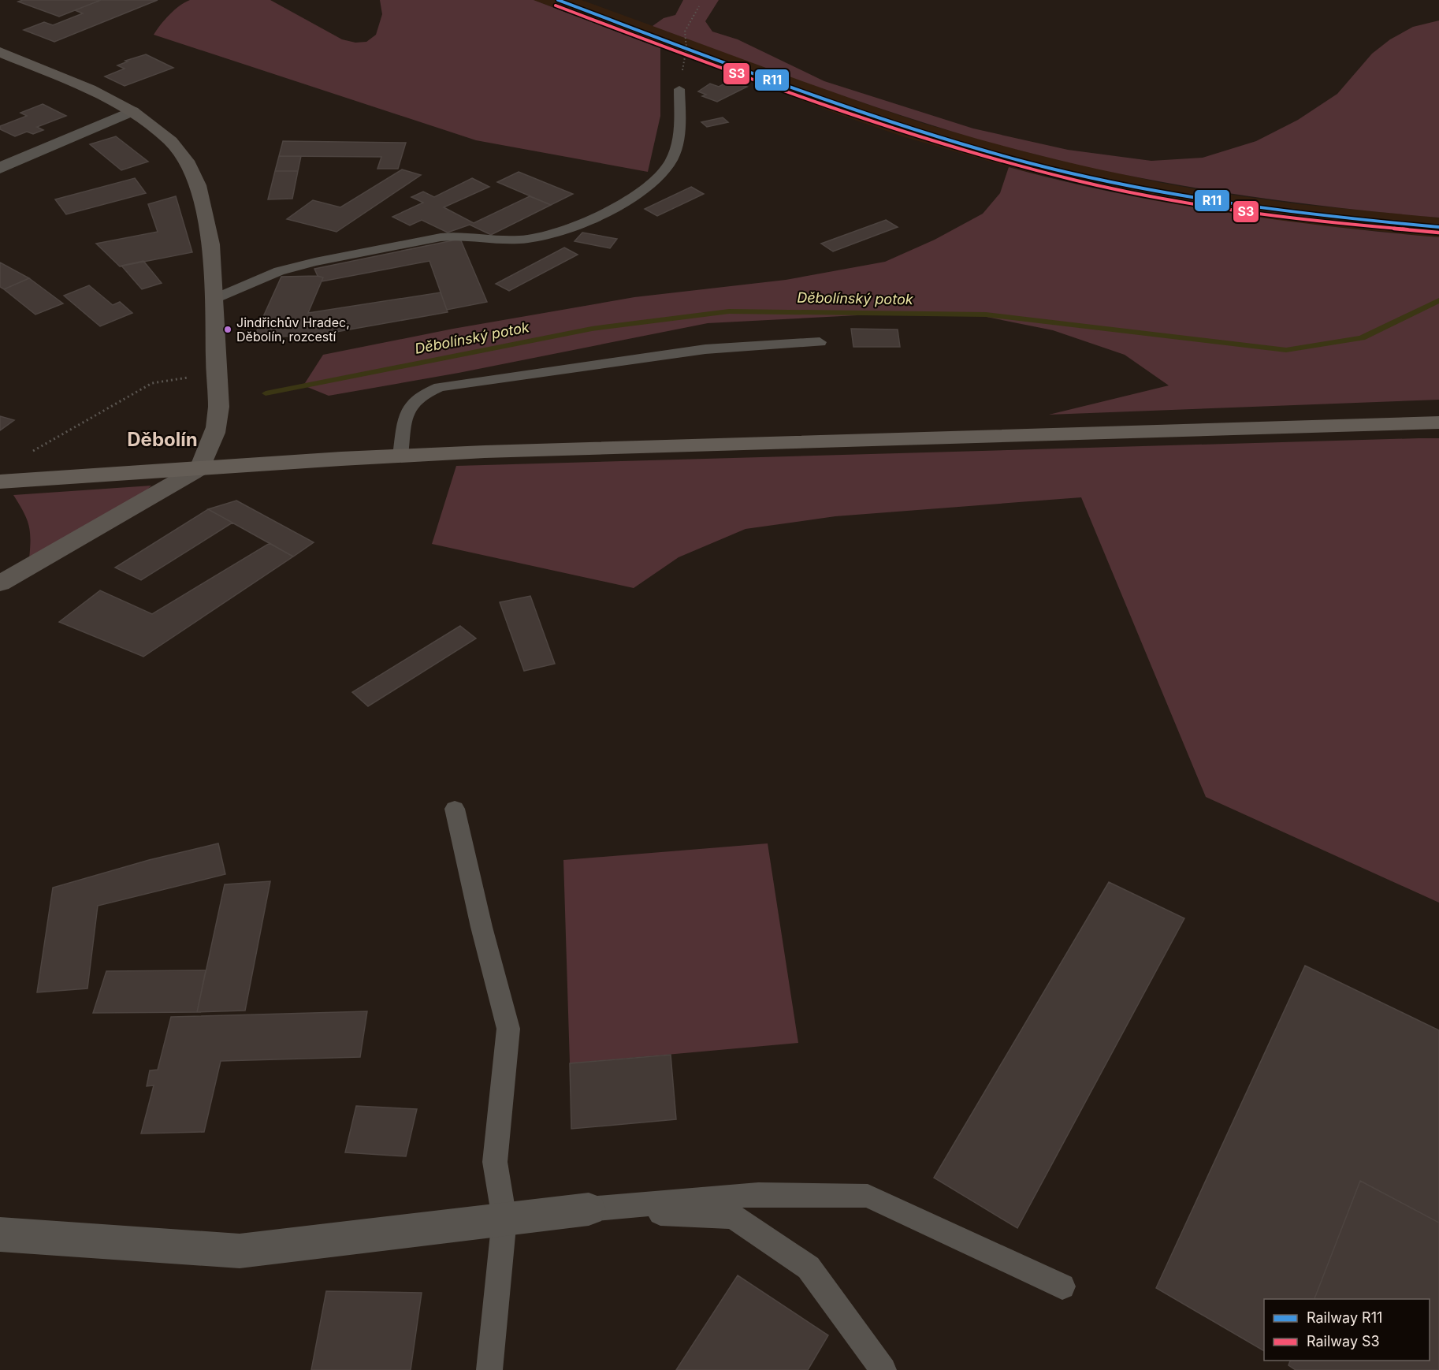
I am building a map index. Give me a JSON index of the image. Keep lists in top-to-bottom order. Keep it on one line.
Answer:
{"districts":["Děbolín"],"water":["Děbolínský potok"],"places":["Jindřichův Hradec, Děbolín, rozcestí"],"lines":["rail line R11","rail line S3"],"legend":["Railway R11","Railway S3"]}
